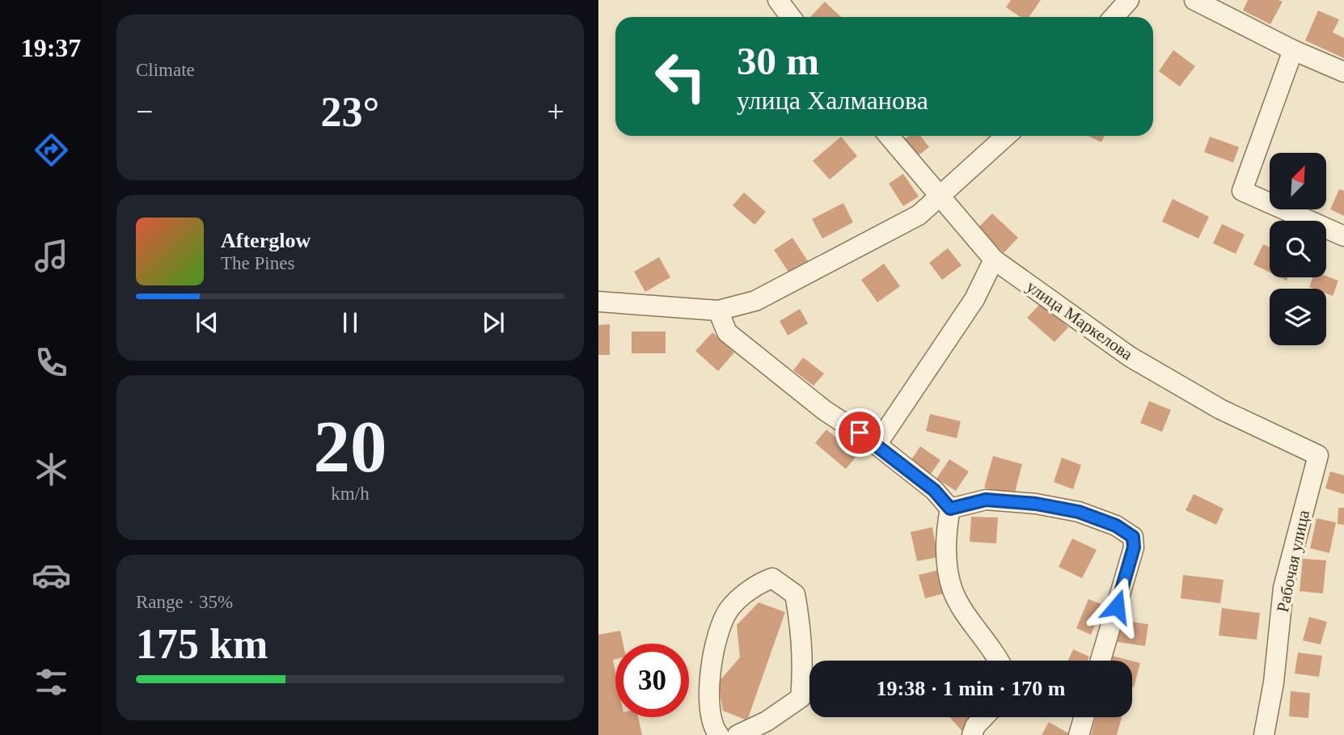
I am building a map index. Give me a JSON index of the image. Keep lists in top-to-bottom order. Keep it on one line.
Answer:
{"streets":{"street":["улица Маркелова","Рабочая улица"]},"crossings":[["улица Маркелова","Рабочая улица"]],"north":"top right","page":{"tabs":"19:37","tile":["Climate",["20","km/h"],["Range · 35%","175 km"]],"turn":["30 m","улица Халманова"],"heat":["−","23°","+"],"song":["Afterglow","The Pines"],"limit":"30","trip":"19:38 · 1 min · 170 m"}}
